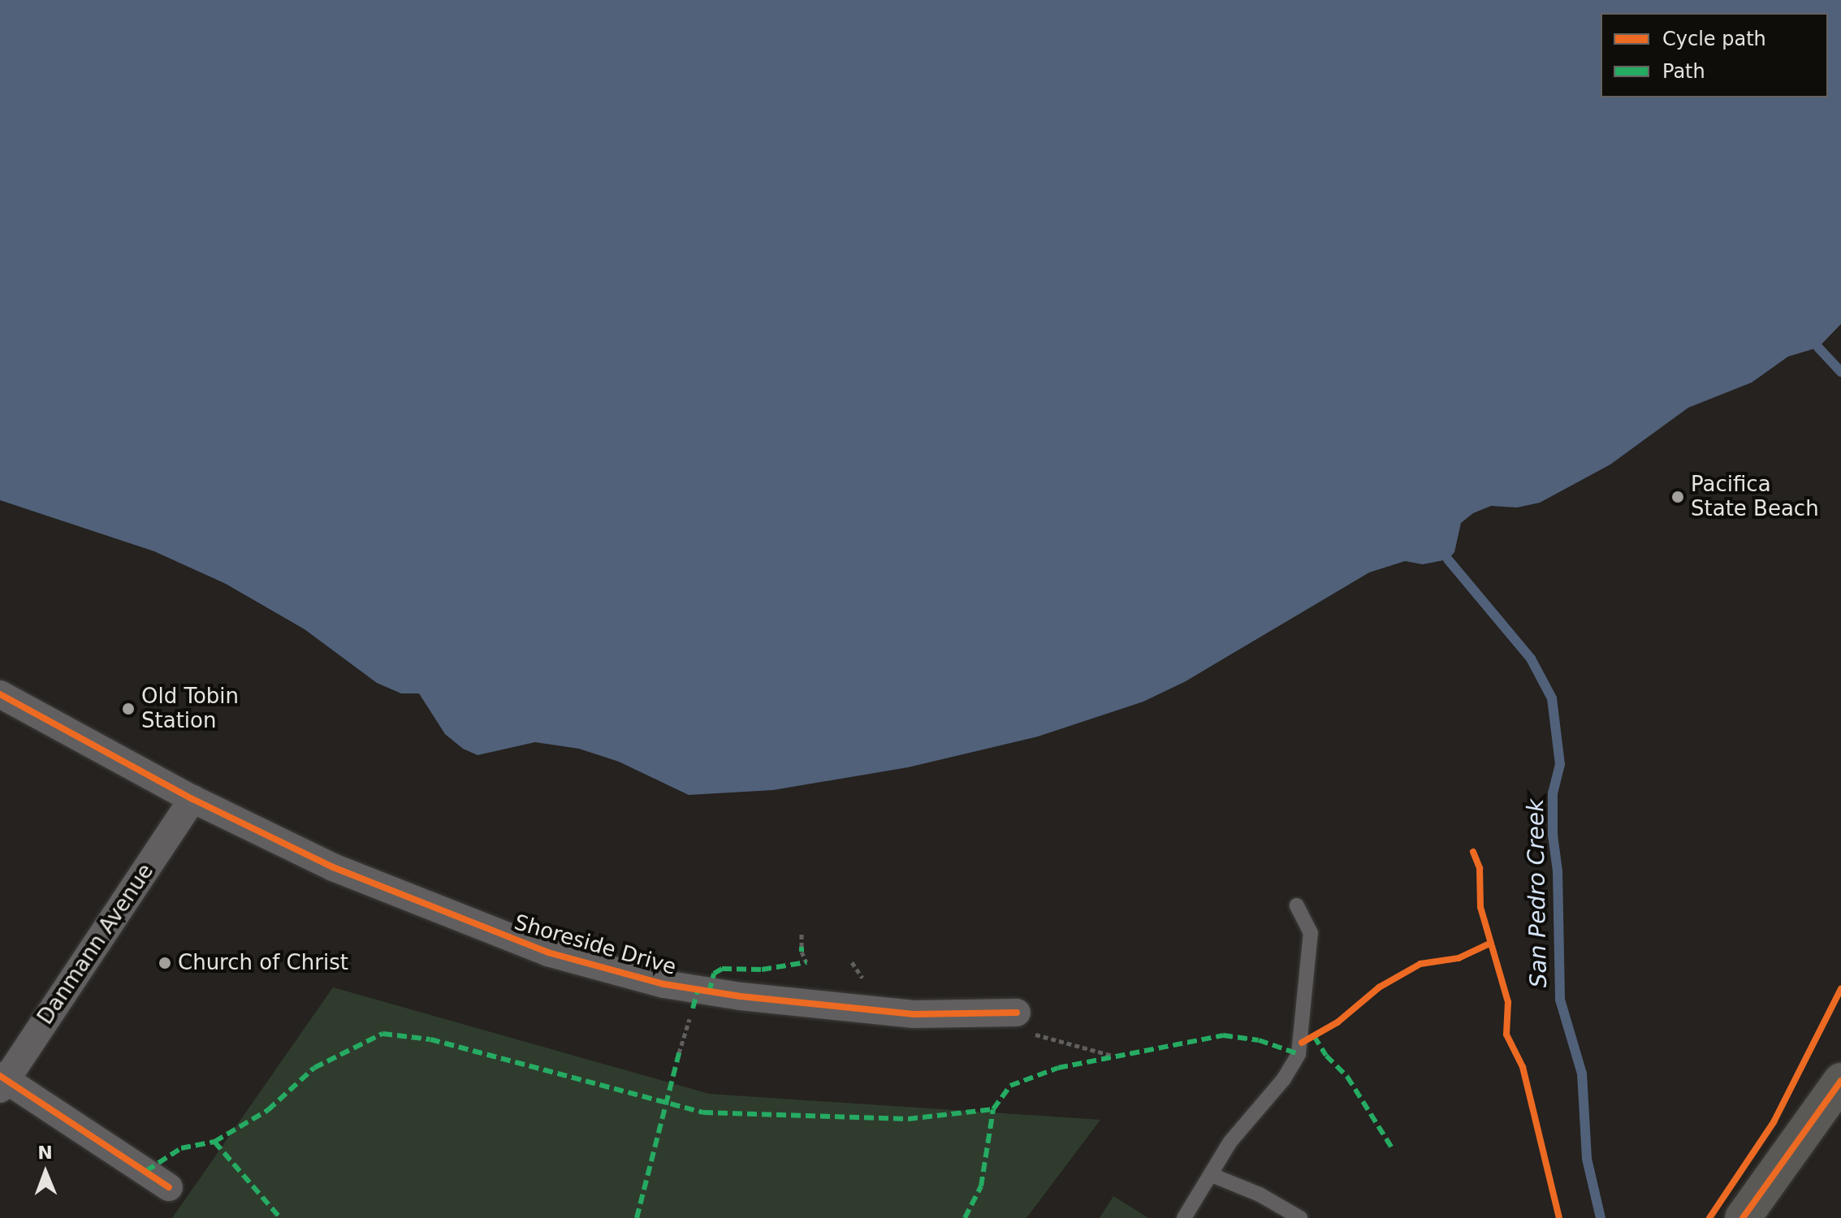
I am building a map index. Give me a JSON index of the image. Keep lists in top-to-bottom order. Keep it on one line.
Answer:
{"streets":{"street":["Danmann Avenue","Shoreside Drive"]},"crossings":[["Danmann Avenue","Shoreside Drive"]],"water":["San Pedro Creek"],"places":["Pacifica State Beach","Old Tobin Station","Church of Christ"],"legend":["Cycle path","Path"],"north":"top"}
